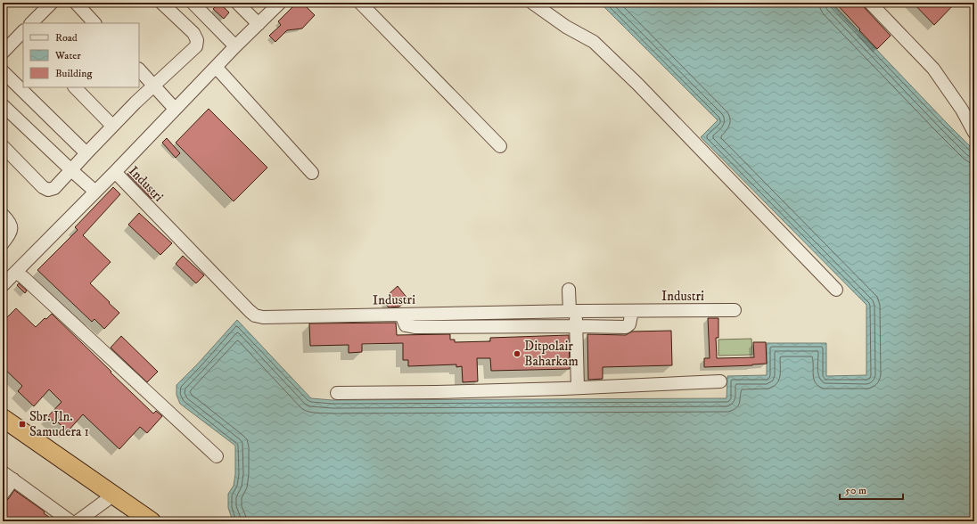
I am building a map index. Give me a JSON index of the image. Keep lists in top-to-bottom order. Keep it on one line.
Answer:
{"streets":{"street":["Industri"]},"places":{"other":["Ditpolair Baharkam"],"transit":["Sbr. Jln. Samudera 1"]},"legend":["Road","Water","Building"],"scale_bar":"50 m"}
